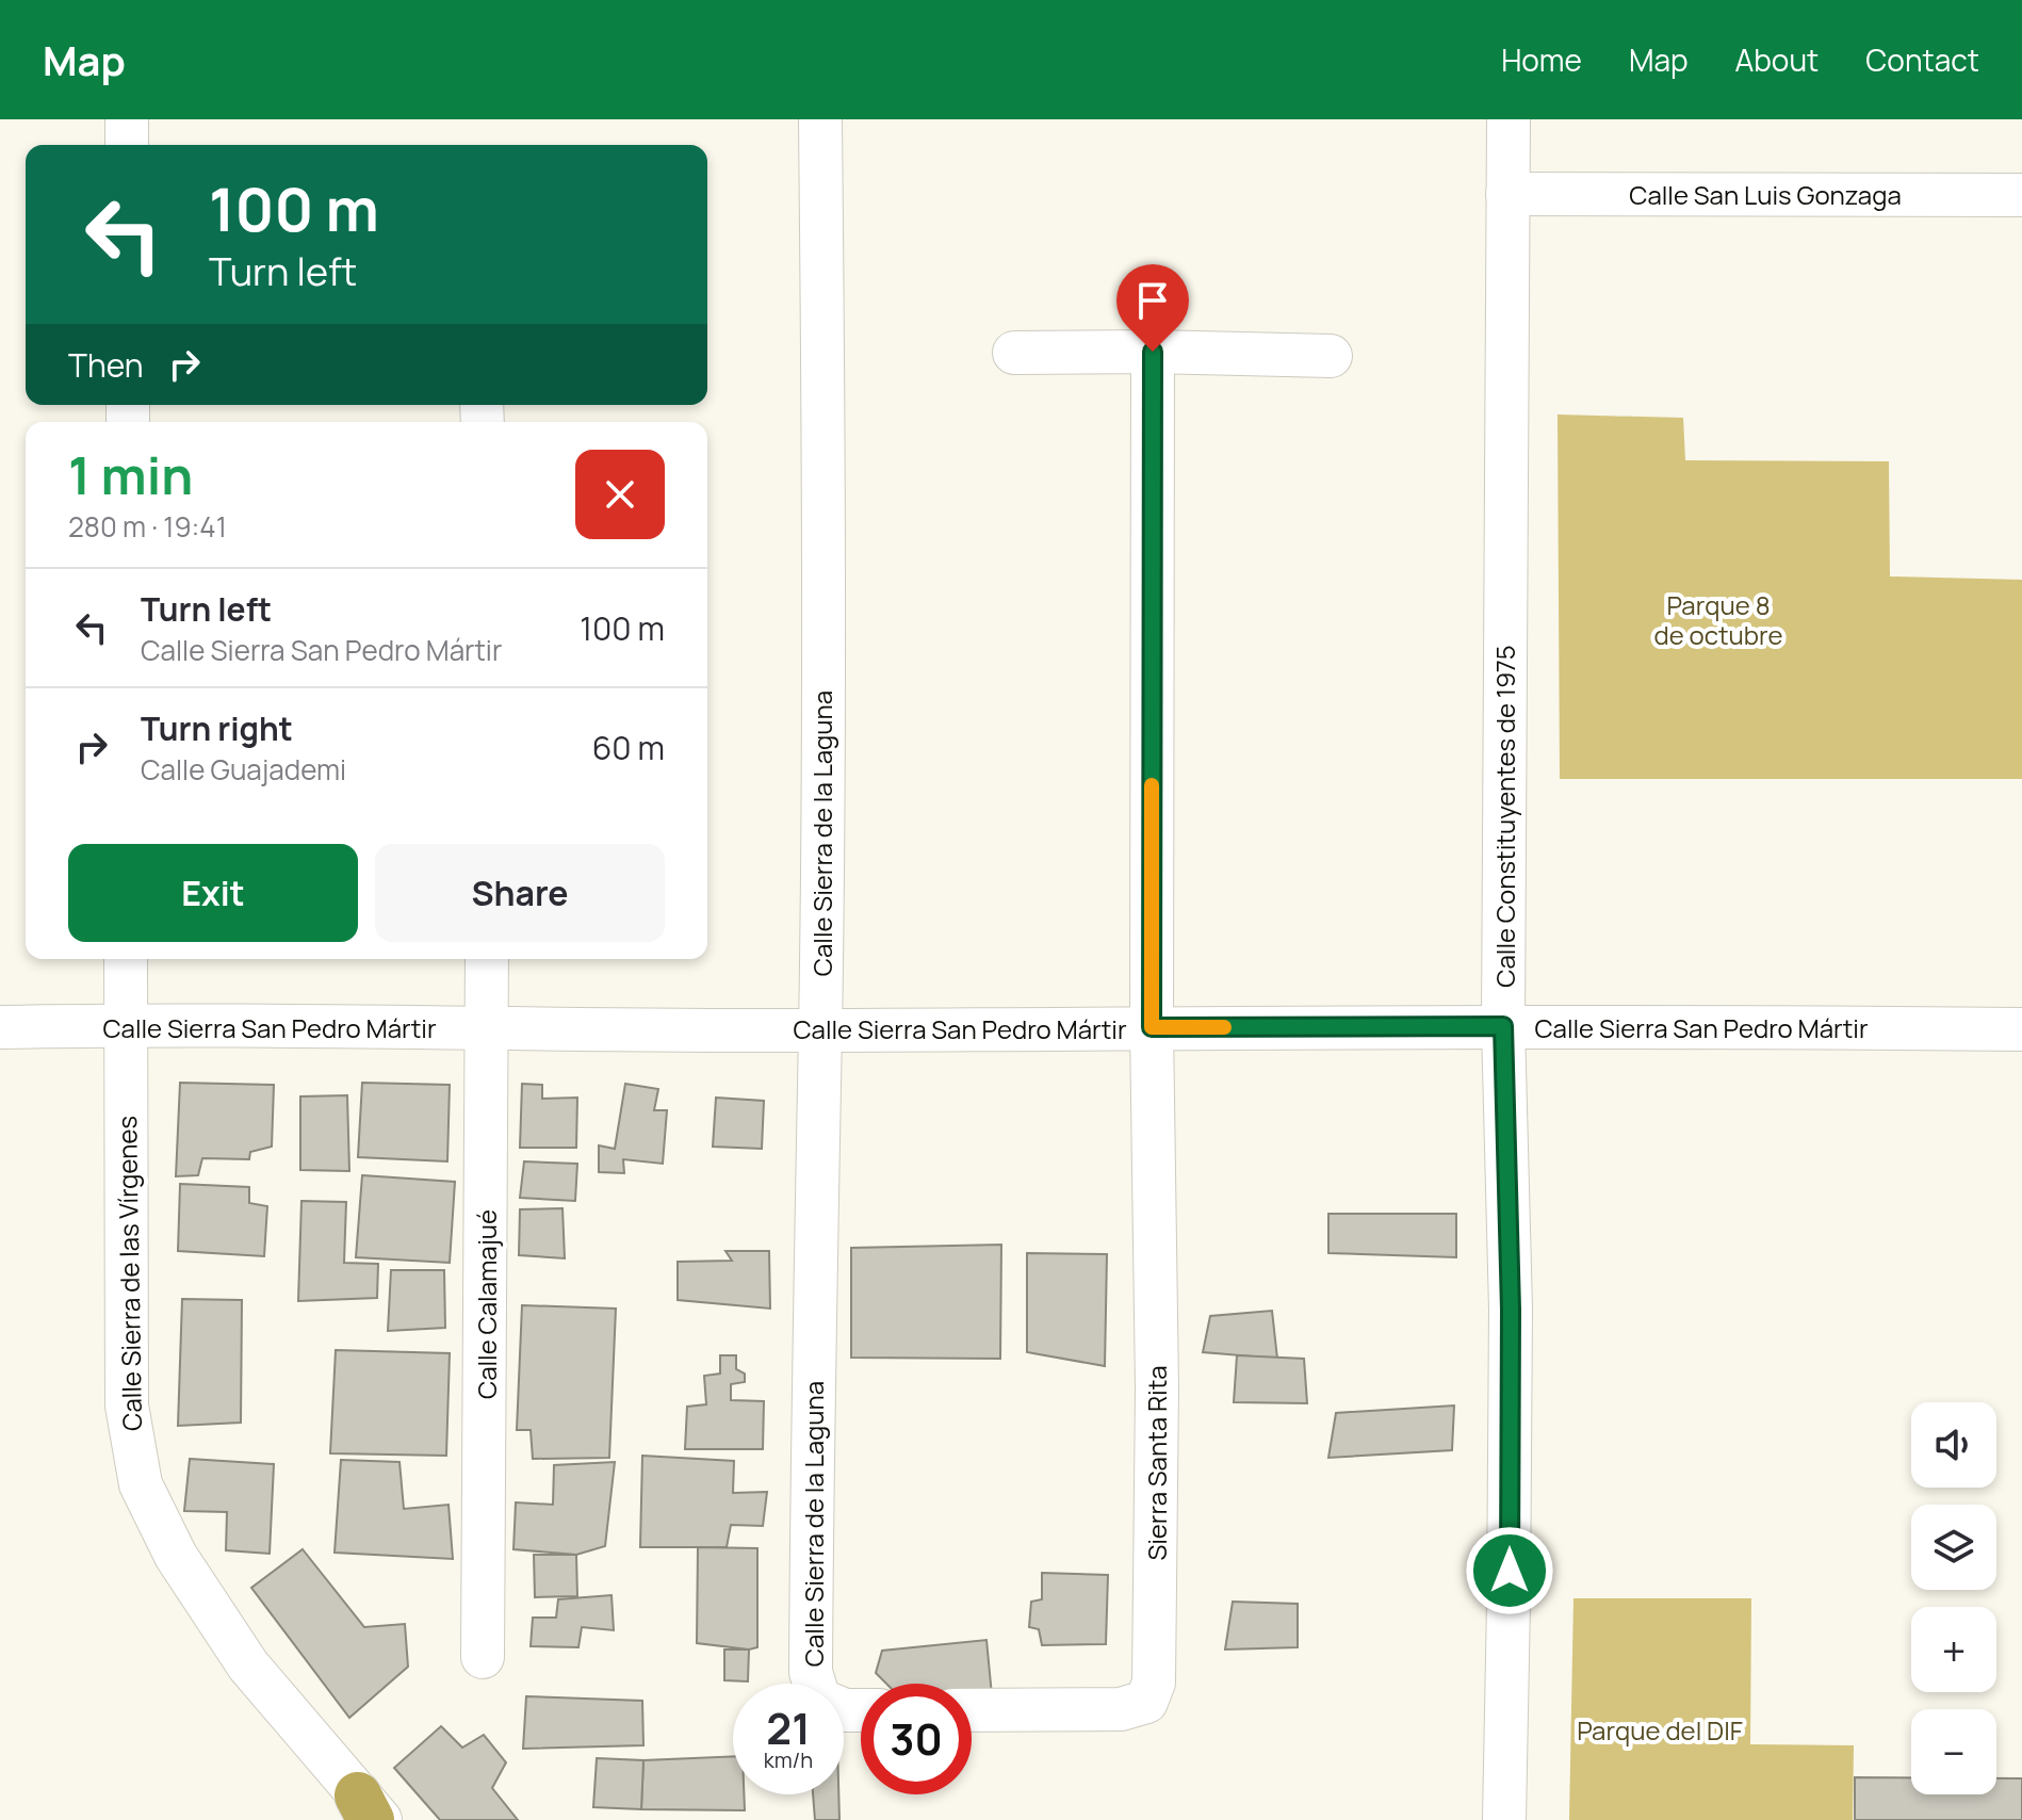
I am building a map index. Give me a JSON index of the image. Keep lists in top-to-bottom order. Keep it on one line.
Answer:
{"streets":{"street":["Calle San Luis Gonzaga","Calle Constituyentes de 1975","Calle Sierra de la Laguna","Calle Sierra San Pedro Mártir","Calle Sierra de las Vírgenes","Calle Calamajué","Sierra Santa Rita"]},"crossings":[["Calle San Luis Gonzaga","Calle Constituyentes de 1975"],["Calle Constituyentes de 1975","Calle Sierra San Pedro Mártir"],["Calle Sierra de la Laguna","Calle Sierra San Pedro Mártir"],["Calle Sierra San Pedro Mártir","Calle Sierra de las Vírgenes"],["Calle Sierra San Pedro Mártir","Calle Calamajué"],["Calle Sierra San Pedro Mártir","Sierra Santa Rita"]],"parks":["Parque 8 de octubre","Parque del DIF"],"page":{"header":"Map","nav":["Home","Map","About","Contact"],"turn":["100 m","Turn left"],"then":"Then","heading":["1 min","280 m · 19:41"],"list":[{"name":"Turn left","note":"Calle Sierra San Pedro Mártir","value":"100 m"},{"name":"Turn right","note":"Calle Guajademi","value":"60 m"}],"buttons":["Exit","Share"],"map_buttons":["+","−"],"speed":"21 km/h","limit":"30"}}
